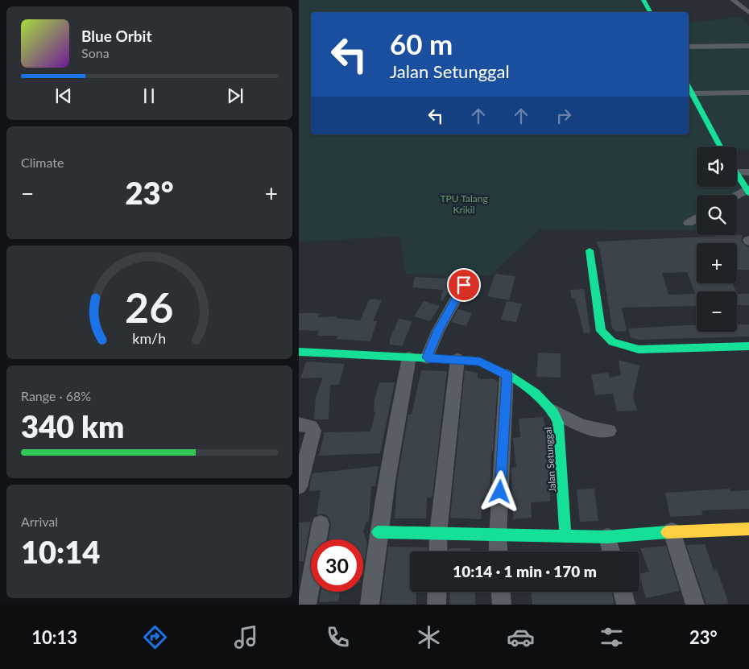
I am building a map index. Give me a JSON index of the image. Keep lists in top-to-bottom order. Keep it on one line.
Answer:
{"streets":{"street":["Jalan Setunggal"]},"parks":["TPU Talang Krikil"],"page":{"turn":["60 m","Jalan Setunggal"],"song":["Blue Orbit","Sona"],"tile":["Climate",["Range · 68%","340 km"],["Arrival","10:14"]],"map_buttons":["+","−"],"heat":["−","23°","+"],"limit":"30","trip":"10:14 · 1 min · 170 m","tabs":["10:13","23°"],"gauge":["26","km/h"]}}
